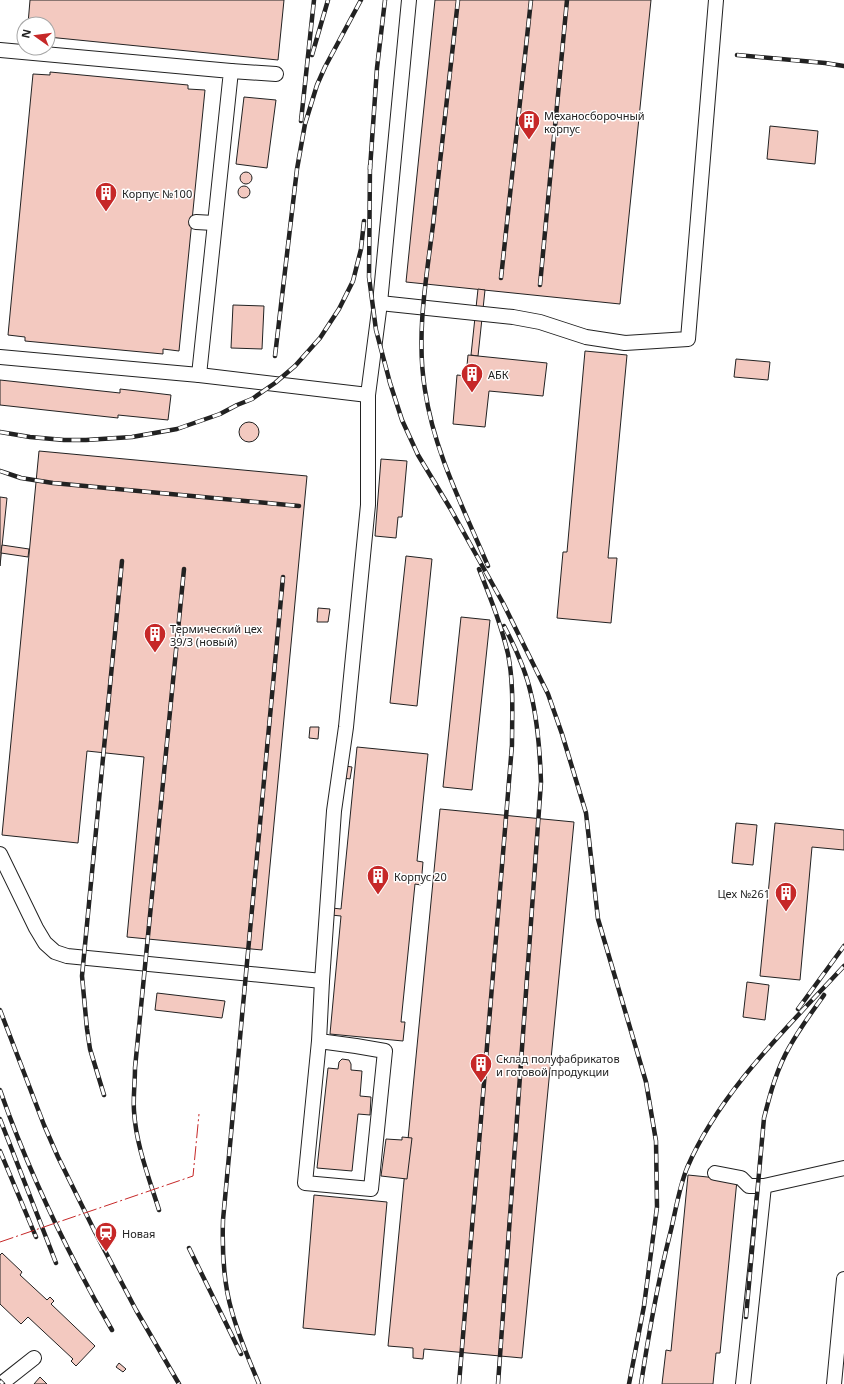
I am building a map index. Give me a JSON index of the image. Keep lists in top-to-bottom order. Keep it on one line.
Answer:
{"places":{"building":["Механосборочный корпус","Корпус №100","АБК","Термический цех 39/3 (новый)","Корпус 20","Цех №261","Склад полуфабрикатов и готовой продукции"],"station":["Новая"]},"north":"left"}
